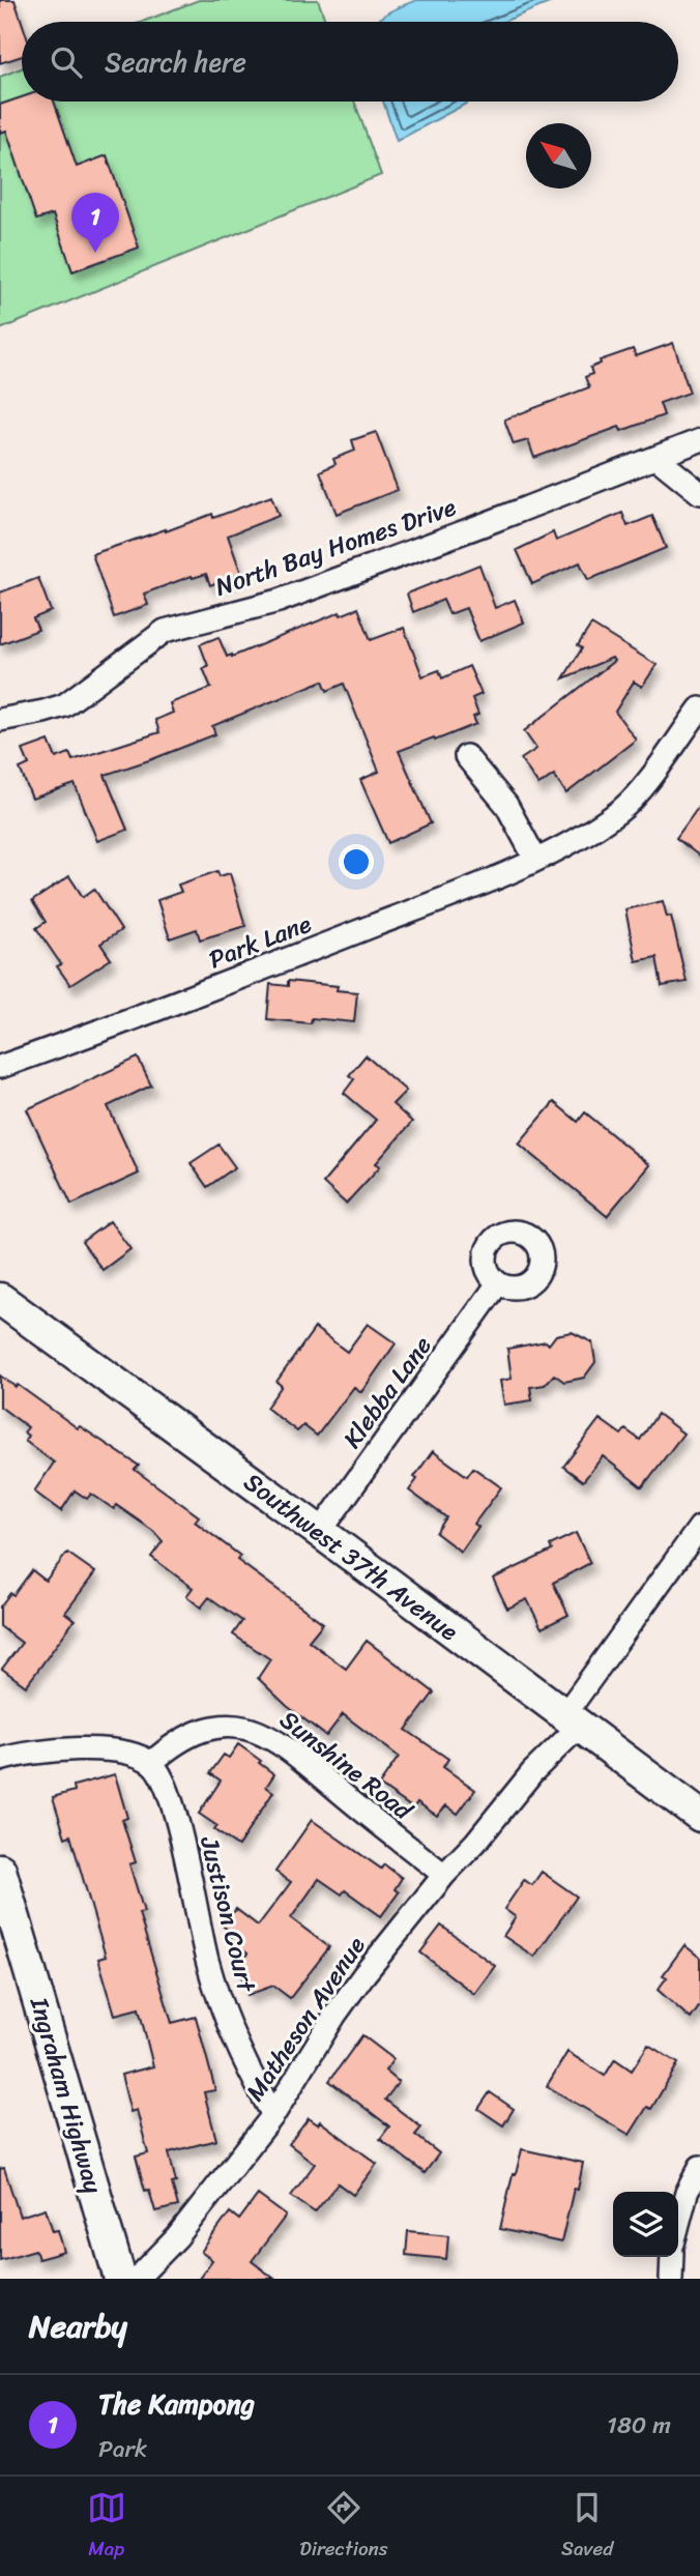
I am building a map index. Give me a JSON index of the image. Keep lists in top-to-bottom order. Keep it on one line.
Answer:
{"streets":{"street":["North Bay Homes Drive","Park Lane","Klebba Lane","Southwest 37th Avenue","Sunshine Road","Justison Court","Matheson Avenue","Ingraham Highway"]},"crossings":[["Klebba Lane","Southwest 37th Avenue"],["Southwest 37th Avenue","Matheson Avenue"],["Sunshine Road","Justison Court"],["Sunshine Road","Matheson Avenue"],["Justison Court","Matheson Avenue"]],"north":"top left","page":{"search":"Search here","pins":"1","heading":"Nearby","list":[{"mark":"1","name":"The Kampong","note":"Park","value":"180 m"}],"nav":["Map","Directions","Saved"]}}
